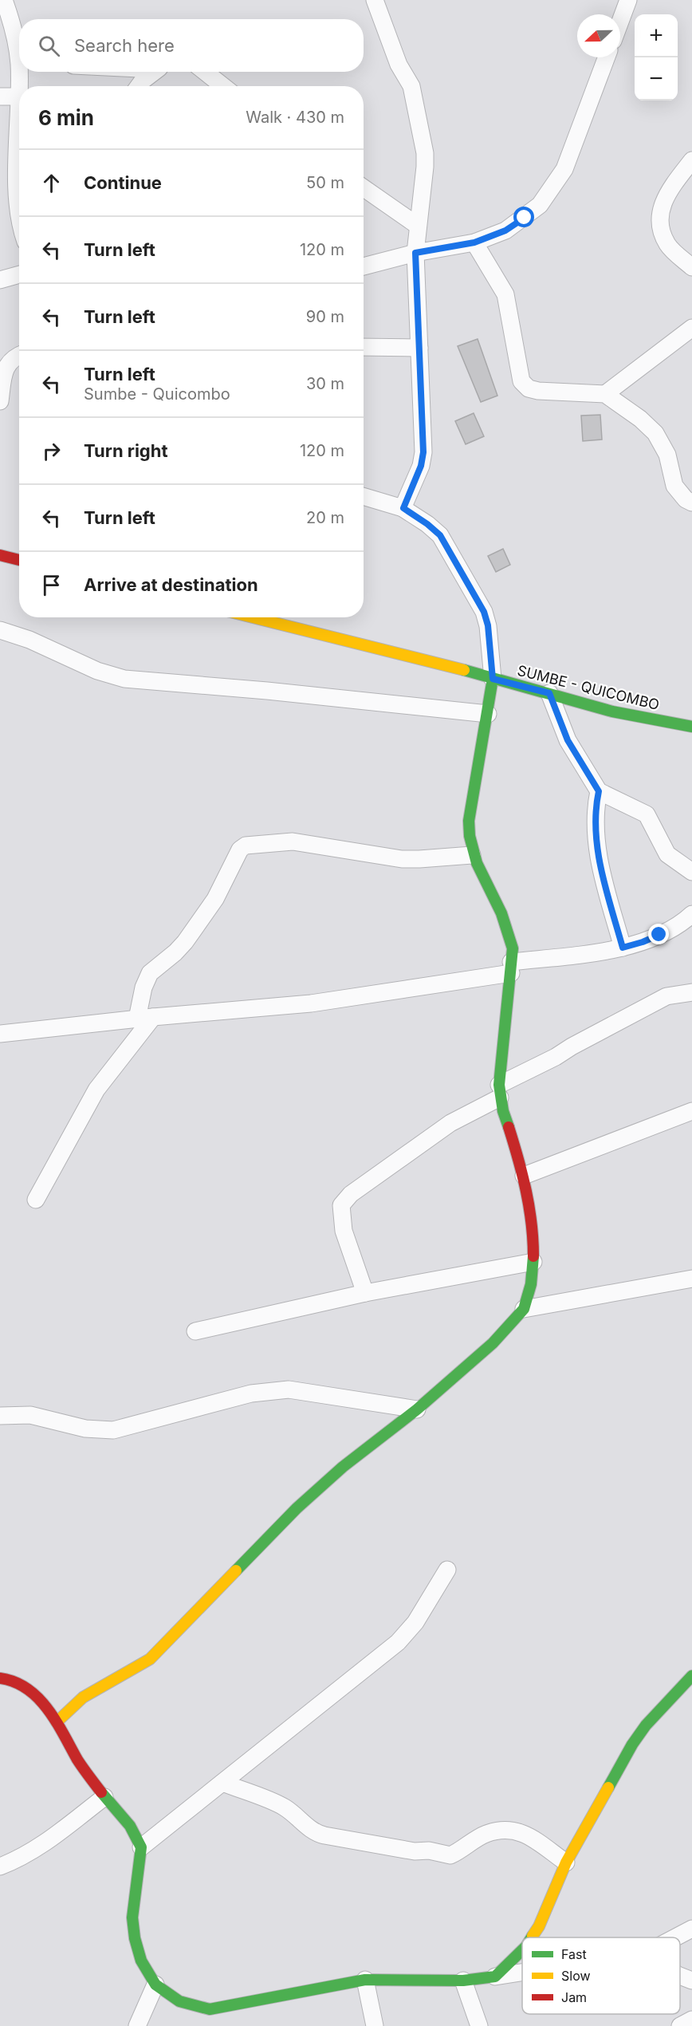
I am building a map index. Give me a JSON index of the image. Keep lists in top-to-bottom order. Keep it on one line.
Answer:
{"streets":{"street":["SUMBE - QUICOMBO"]},"legend":["Fast","Slow","Jam"],"north":"left","page":{"map_buttons":["+","−"],"search":"Search here","heading":["6 min","Walk · 430 m"],"list":[["Continue","50 m"],["Turn left","120 m"],["Turn left","90 m"],["Turn left","Sumbe - Quicombo","30 m"],["Turn right","120 m"],["Turn left","20 m"],"Arrive at destination"]}}
